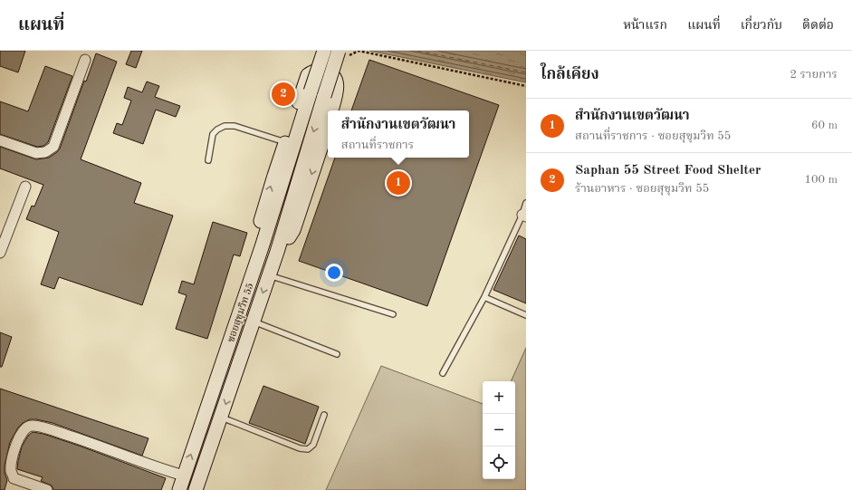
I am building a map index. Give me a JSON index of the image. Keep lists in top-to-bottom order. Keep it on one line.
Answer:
{"streets":{"main road":["ซอยสุขุมวิท 55"]},"page":{"header":"แผนที่","nav":["หน้าแรก","แผนที่","เกี่ยวกับ","ติดต่อ"],"heading":["ใกล้เคียง","2 รายการ"],"pins":["2","1"],"list":[{"mark":"1","name":"สำนักงานเขตวัฒนา","note":"สถานที่ราชการ · ซอยสุขุมวิท 55","value":"60 m"},{"mark":"2","name":"Saphan 55 Street Food Shelter","note":"ร้านอาหาร · ซอยสุขุมวิท 55","value":"100 m"}],"popup":["สำนักงานเขตวัฒนา","สถานที่ราชการ"],"map_buttons":["+","−"]}}
